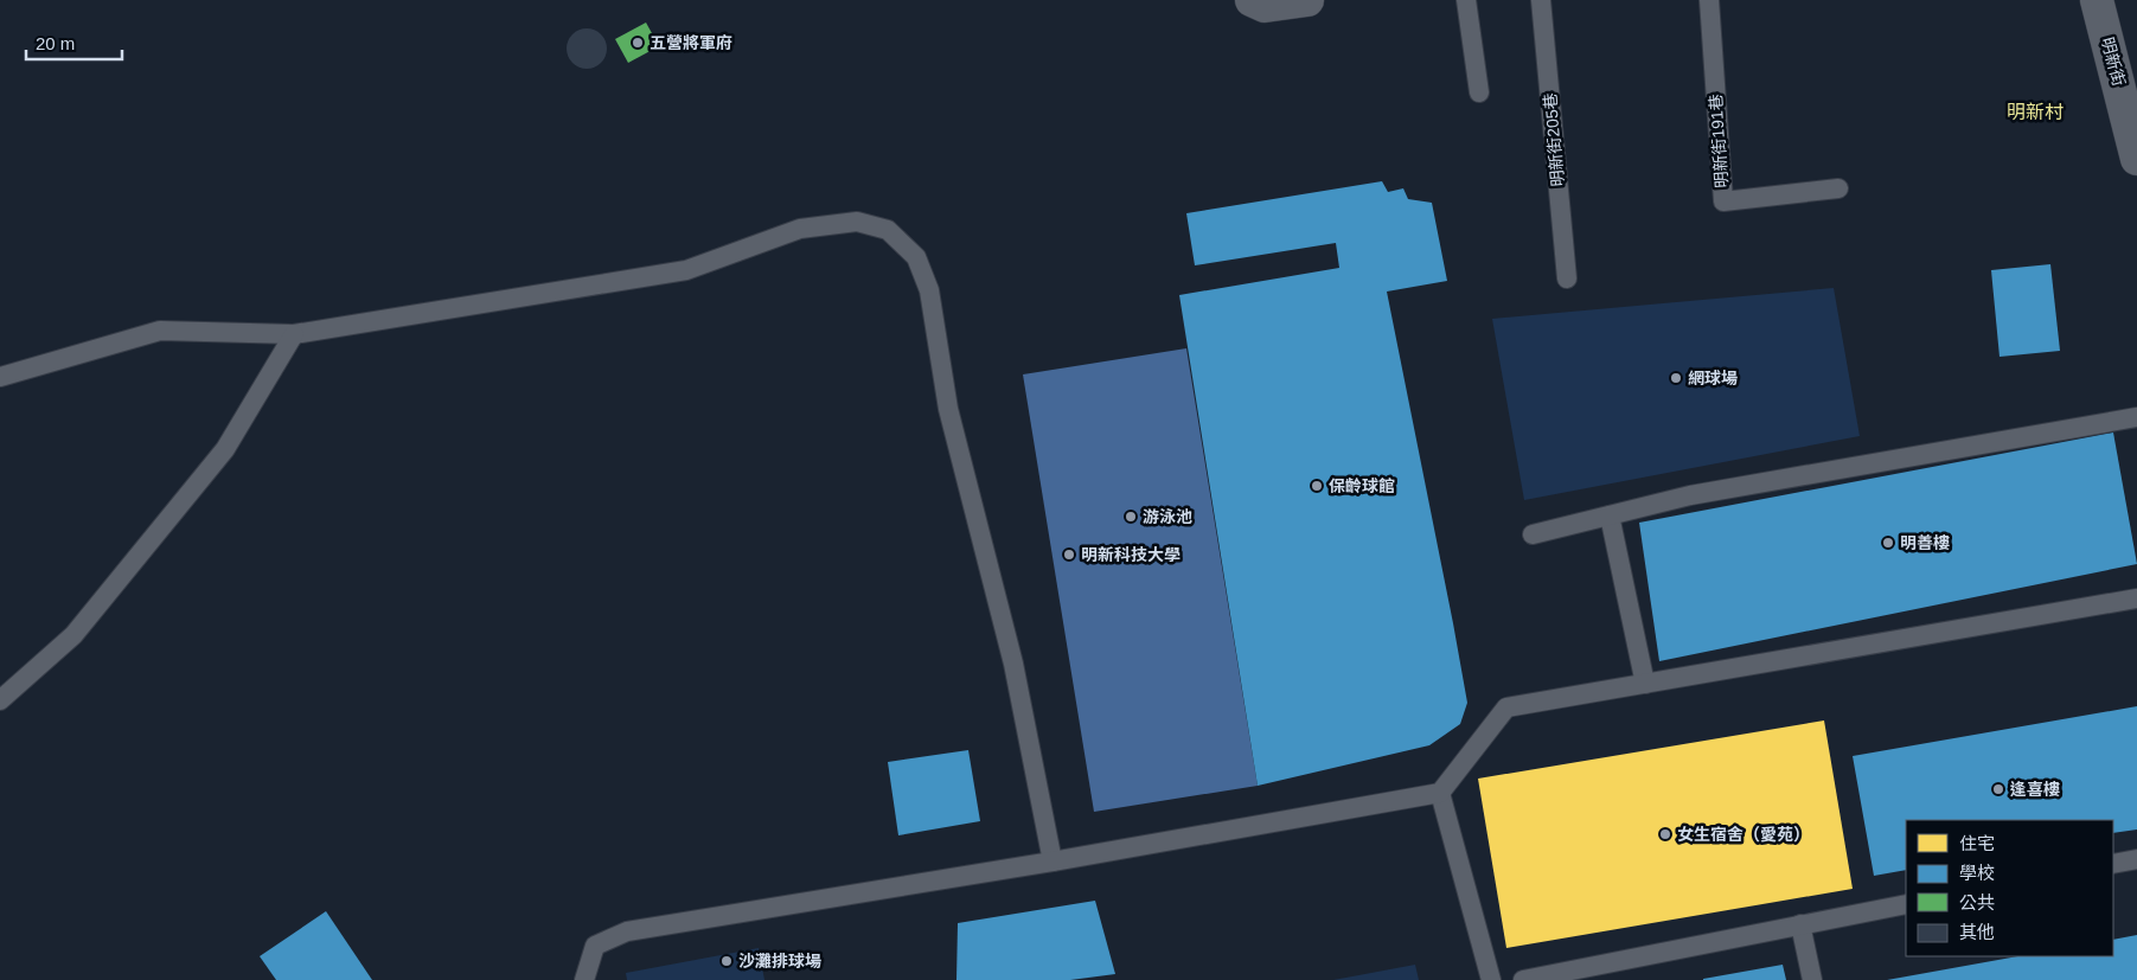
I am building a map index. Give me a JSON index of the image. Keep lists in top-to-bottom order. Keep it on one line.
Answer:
{"streets":{"street":["明新街"],"lane":["明新街205巷","明新街191巷"]},"districts":["明新村"],"places":["五營將軍府","網球場","保齡球館","游泳池","明善樓","明新科技大學","逢喜樓","女生宿舍（愛苑）","沙灘排球場"],"legend":["住宅","學校","公共","其他"],"scale_bar":"20 m"}
